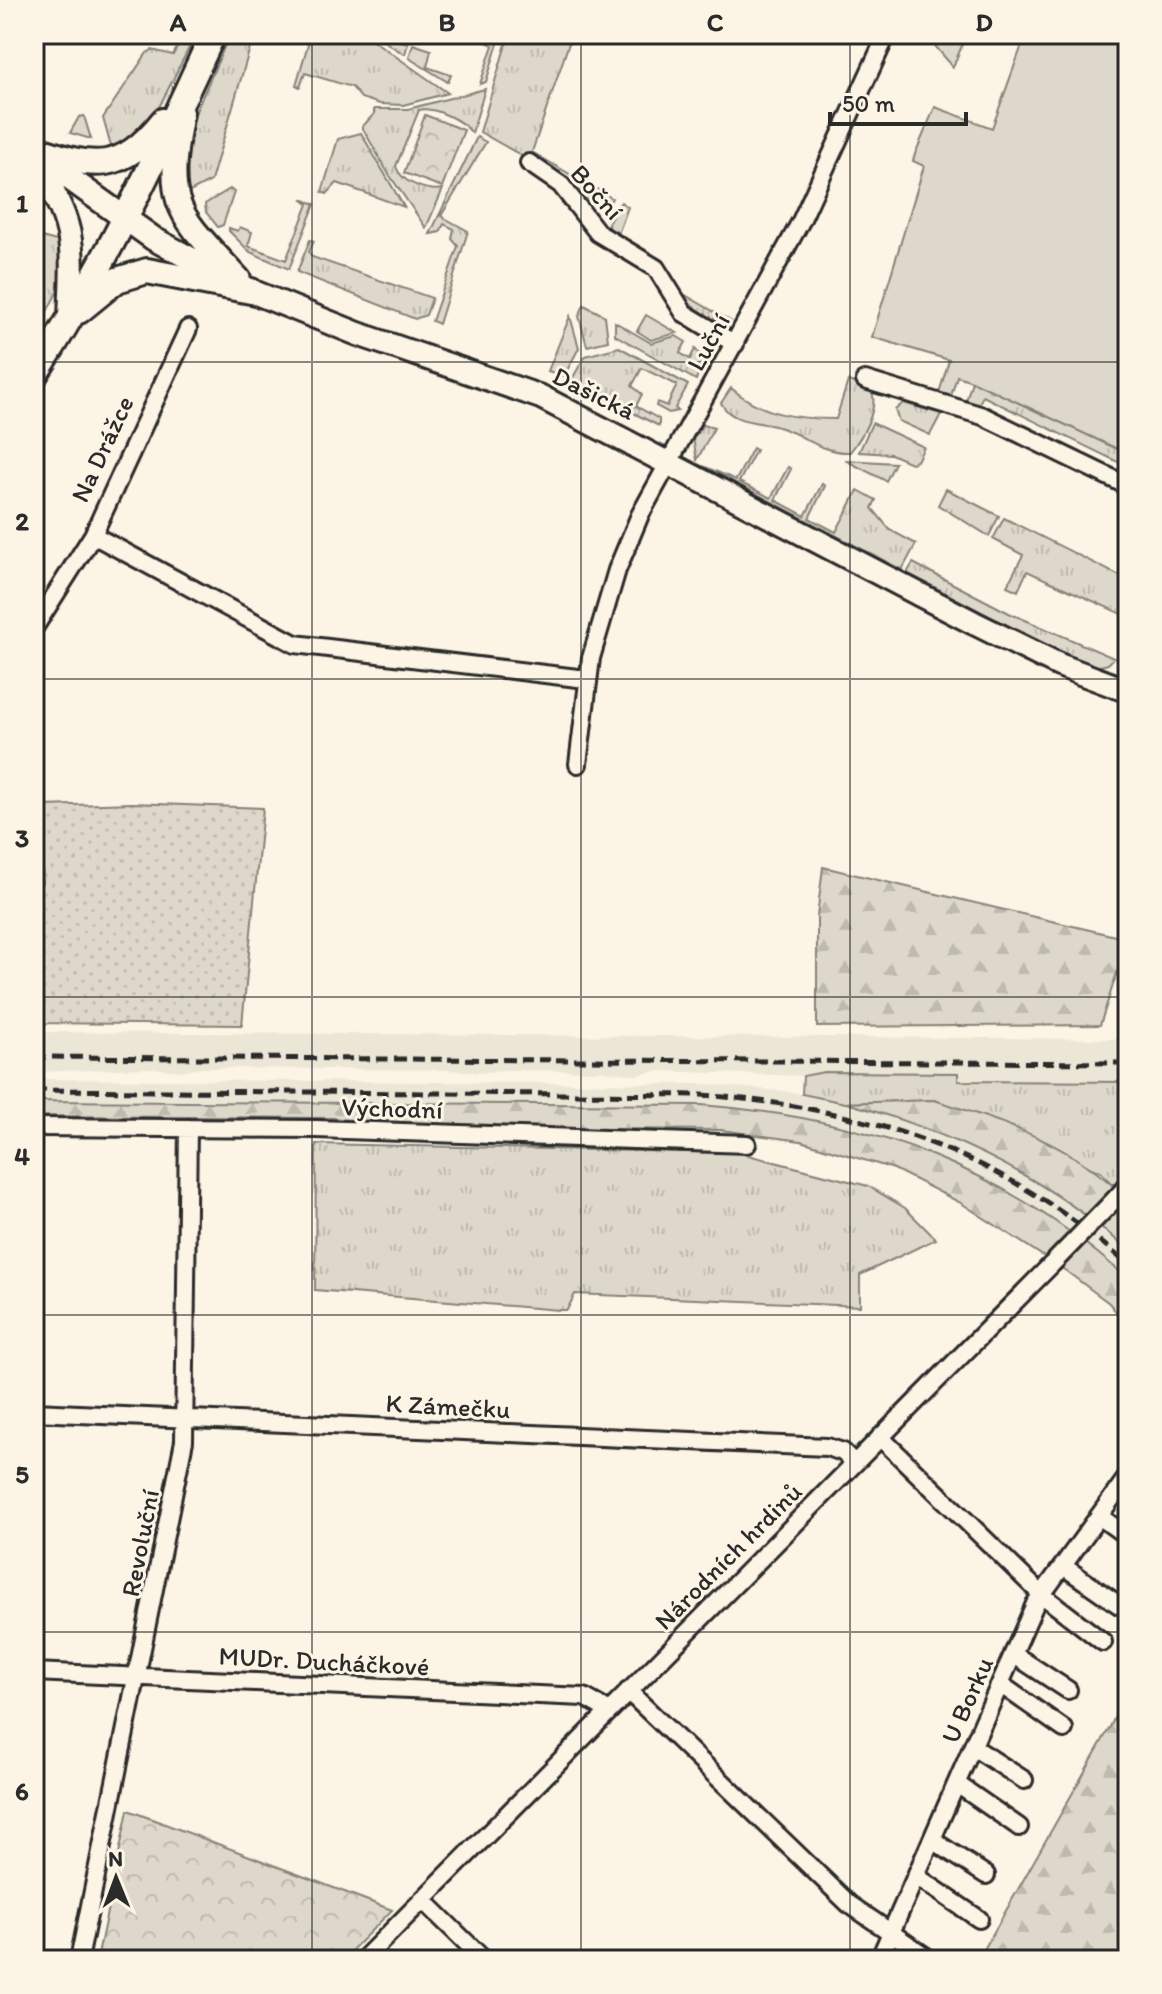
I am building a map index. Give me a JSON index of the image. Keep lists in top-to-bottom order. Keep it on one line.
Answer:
{"streets":{"main road":["Dašická"],"street":["Boční","Luční","Na Drážce","Východní","K Zámečku","Revoluční","Národních hrdinů","MUDr. Ducháčkové","U Borku"]},"crossings":[["Boční","Luční"],["Luční","Dašická"],["Východní","Revoluční"],["K Zámečku","Revoluční"],["K Zámečku","Národních hrdinů"],["Revoluční","MUDr. Ducháčkové"],["Národních hrdinů","MUDr. Ducháčkové"]],"scale_bar":"50 m","north":"top","grid":{"columns":["A","B","C","D"],"rows":["1","2","3","4","5","6"]}}
